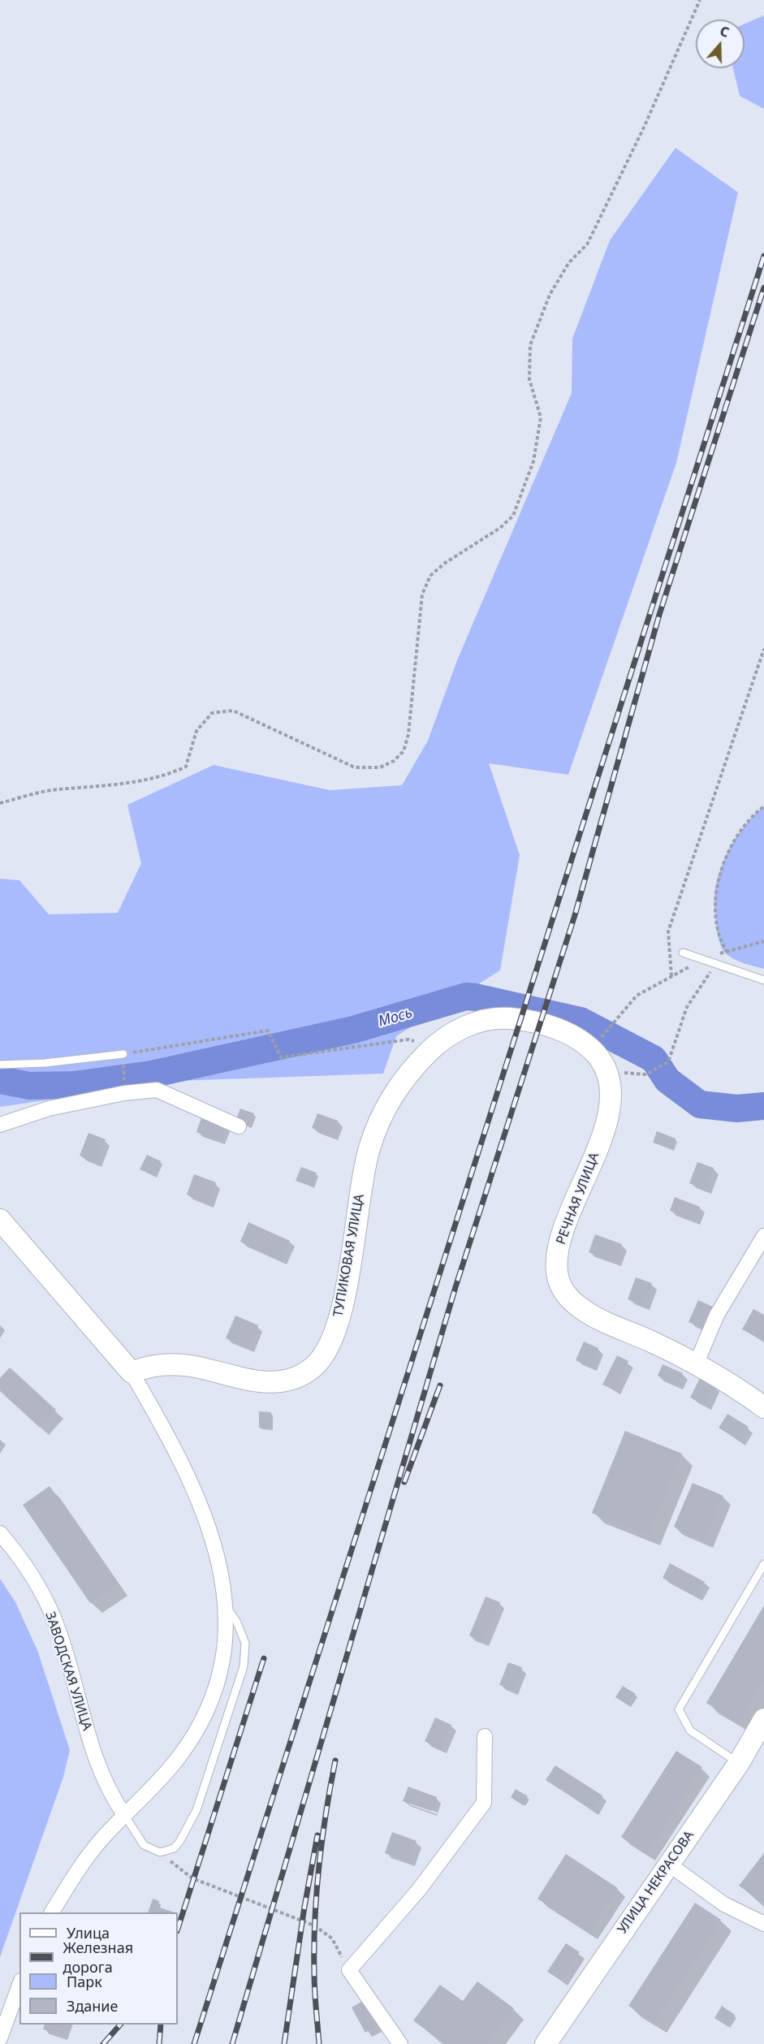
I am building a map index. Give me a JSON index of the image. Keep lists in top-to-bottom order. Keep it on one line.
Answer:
{"streets":{"street":["РЕЧНАЯ УЛИЦА","ТУПИКОВАЯ УЛИЦА","ЗАВОДСКАЯ УЛИЦА","УЛИЦА НЕКРАСОВА"]},"crossings":[["РЕЧНАЯ УЛИЦА","ТУПИКОВАЯ УЛИЦА"]],"water":["Мось"],"legend":["Улица","Железная дорога","Парк","Здание"],"north":"top"}
